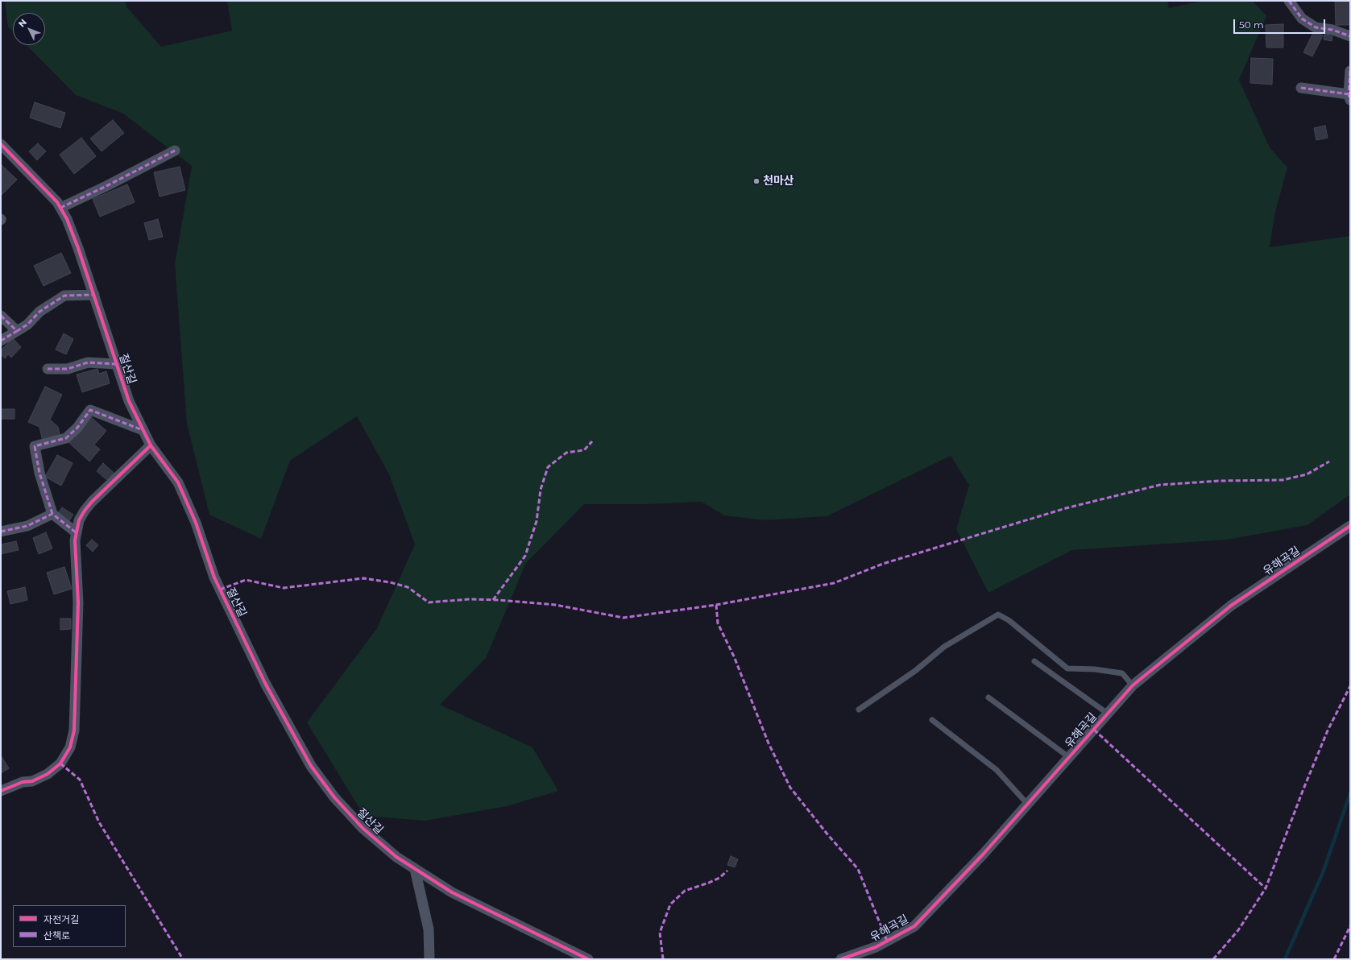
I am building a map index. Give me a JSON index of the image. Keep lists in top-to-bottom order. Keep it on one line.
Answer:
{"streets":{"street":["절산길","유해곡길"]},"places":["천마산"],"legend":["자전거길","산책로"],"scale_bar":"50 m","north":"top left"}
